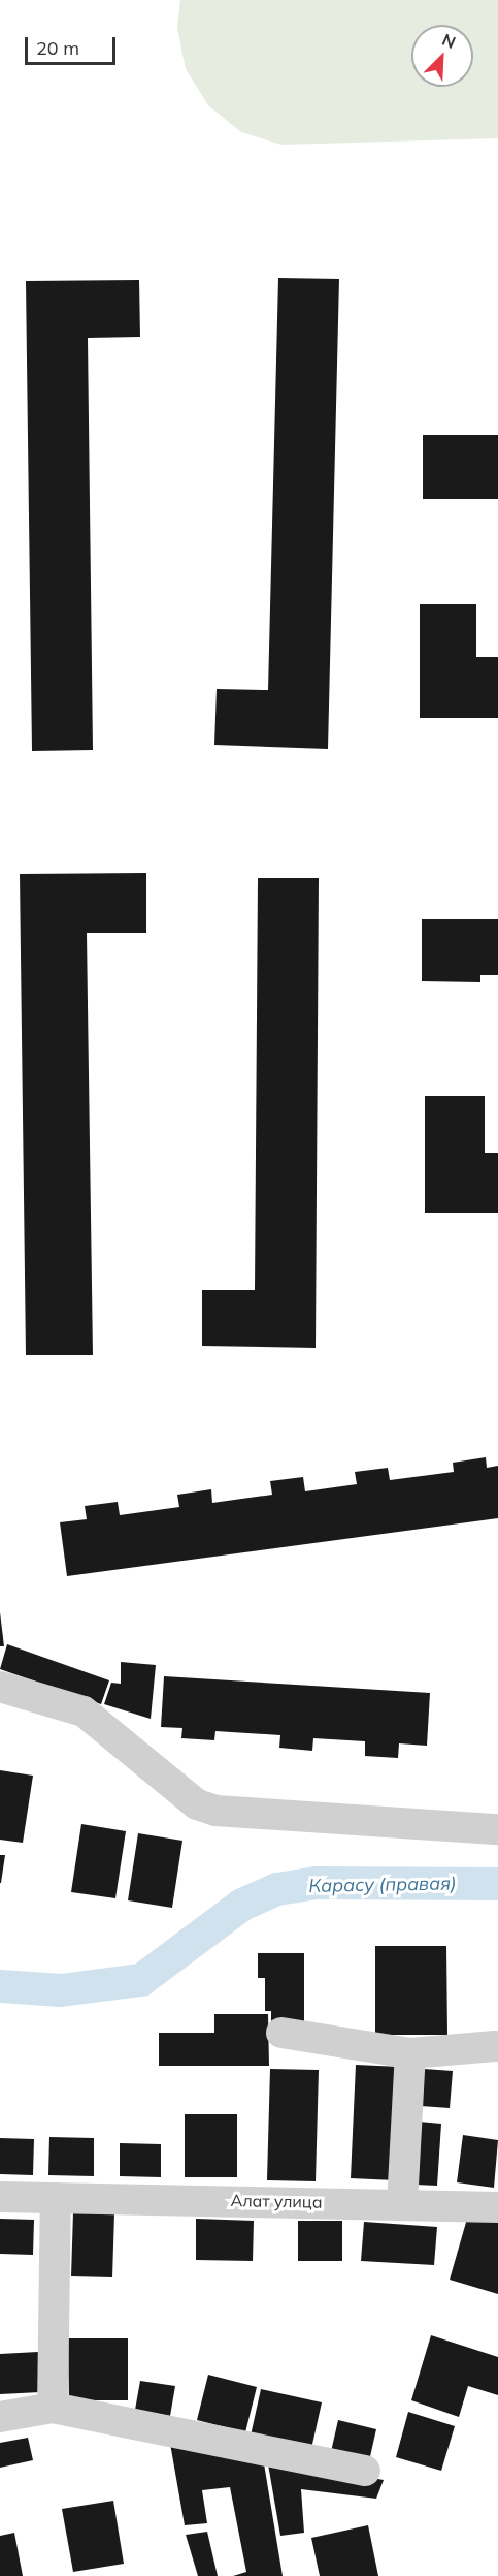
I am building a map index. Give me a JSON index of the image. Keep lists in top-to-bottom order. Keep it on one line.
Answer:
{"streets":{"street":["Алат улица"]},"water":["Карасу (правая)"],"scale_bar":"20 m","north":"top right"}
